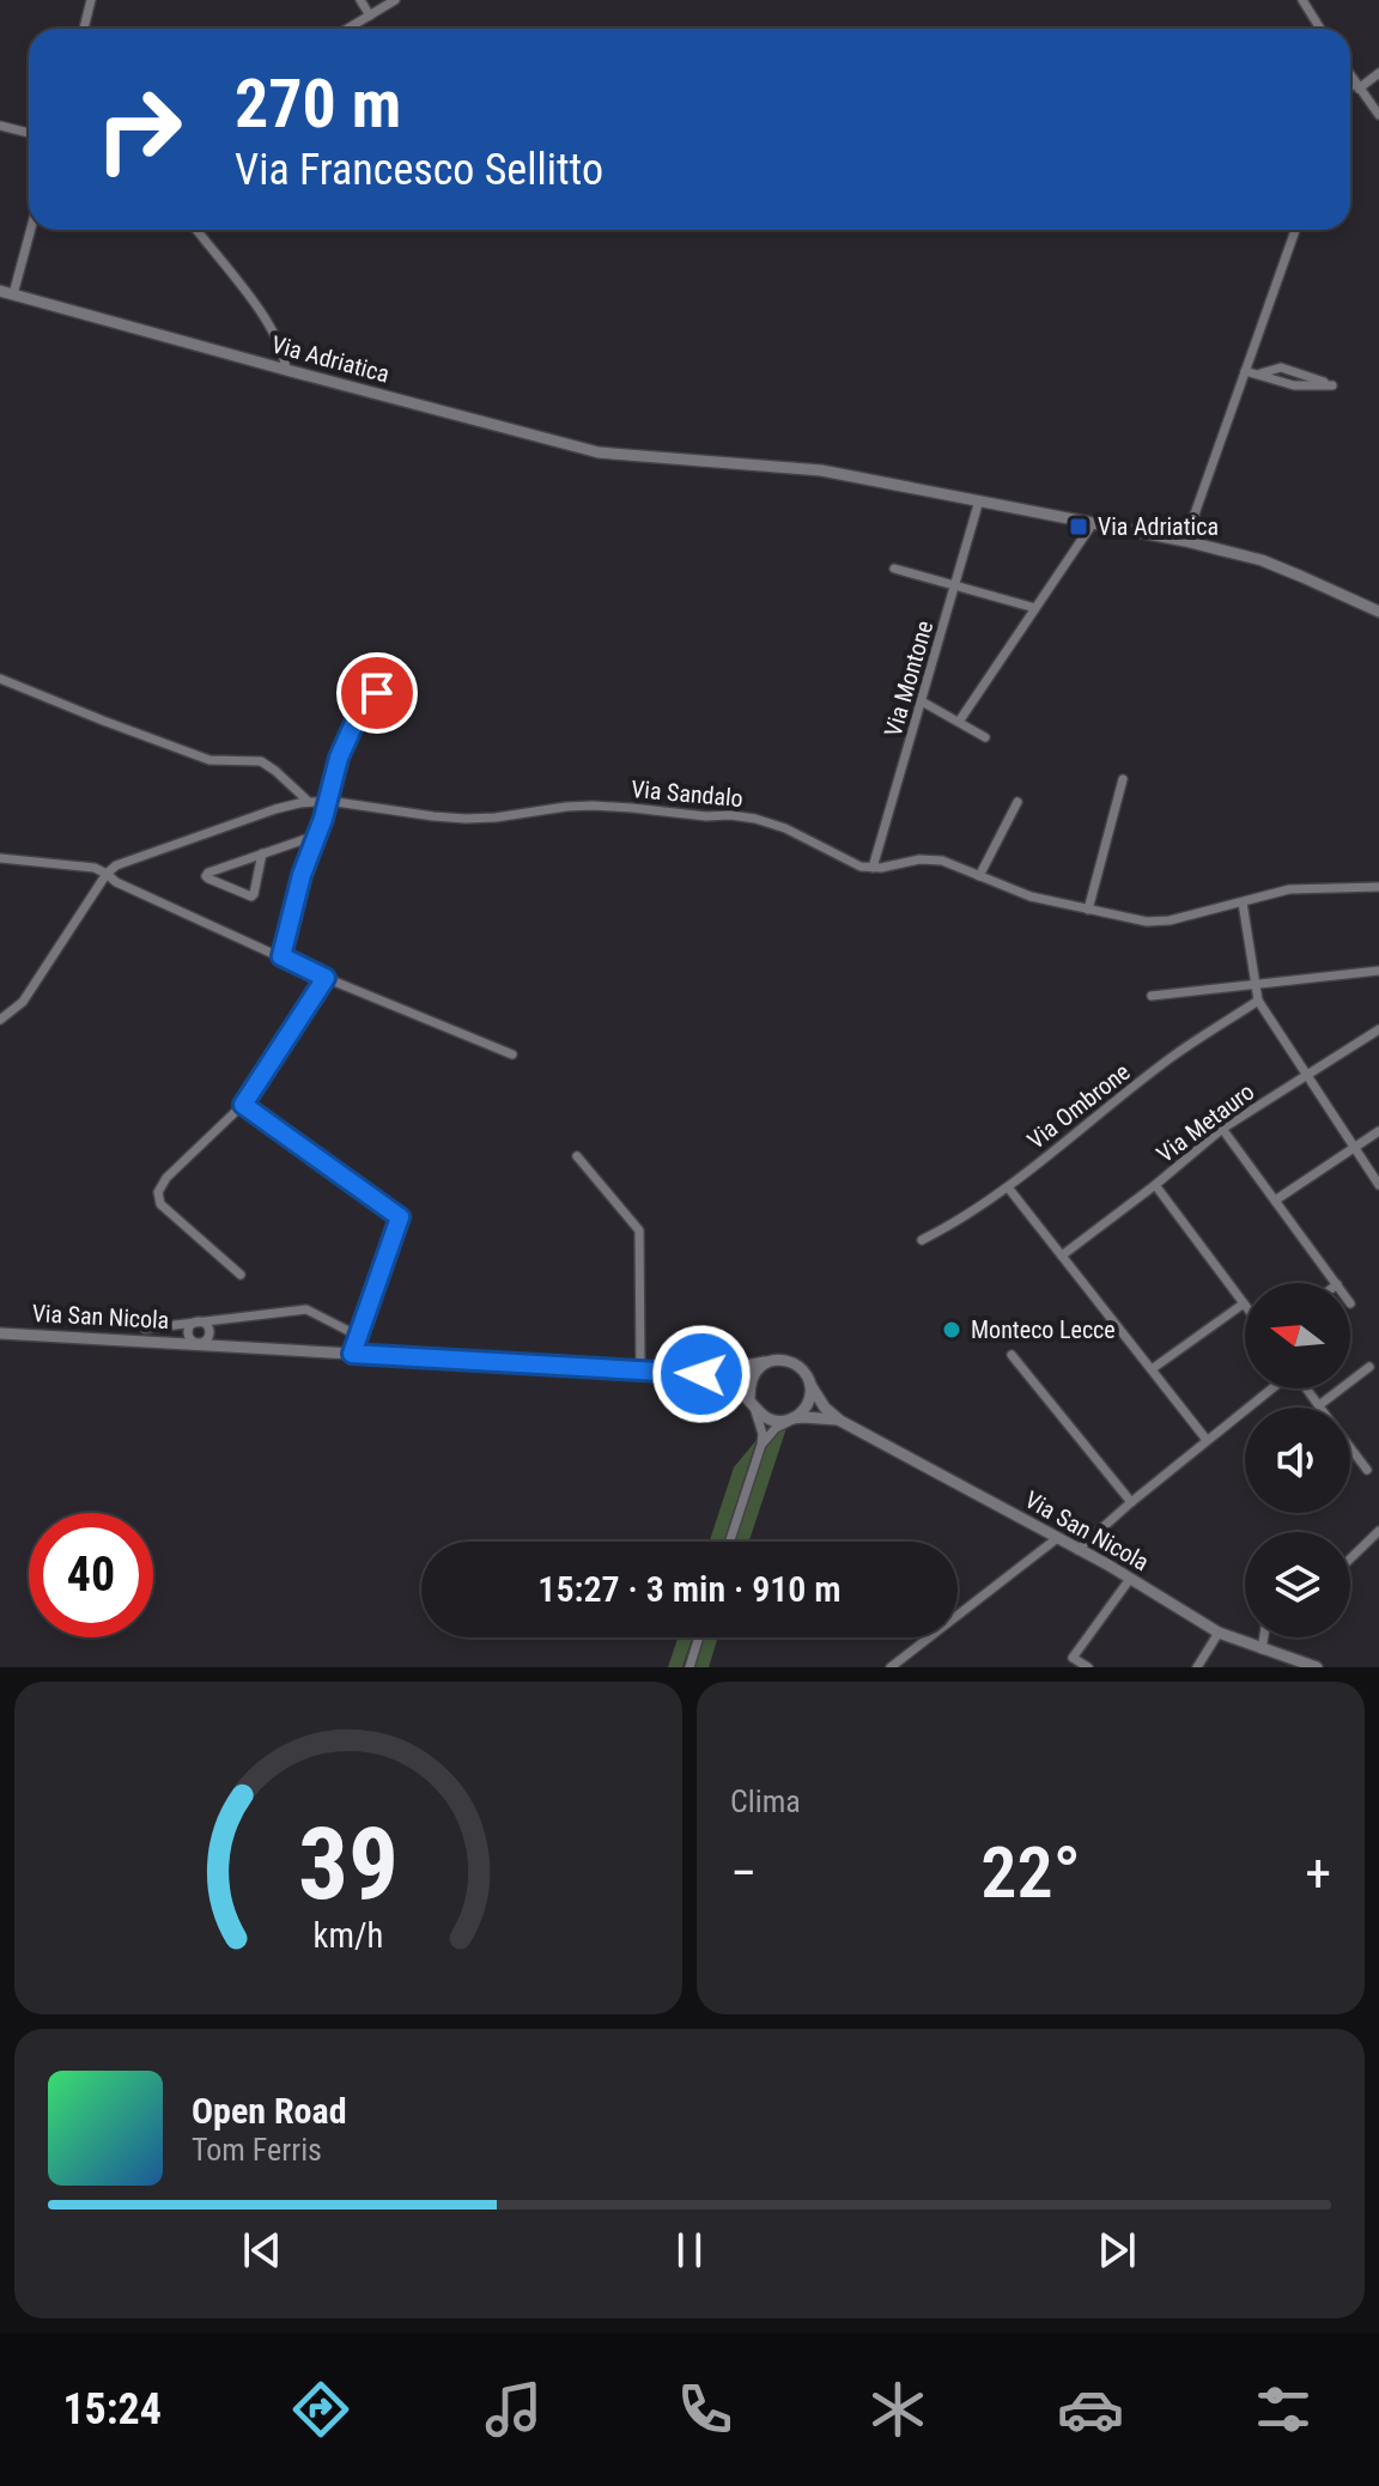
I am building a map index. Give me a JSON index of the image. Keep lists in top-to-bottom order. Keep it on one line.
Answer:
{"streets":{"street":["Via Adriatica","Via Montone","Via Sandalo","Via Ombrone","Via Metauro","Via San Nicola"]},"crossings":[["Via Adriatica","Via Montone"],["Via Montone","Via Sandalo"]],"places":{"transit":["Via Adriatica"],"other":["Monteco Lecce"]},"north":"left","page":{"turn":["270 m","Via Francesco Sellitto"],"limit":"40","trip":"15:27 · 3 min · 910 m","tile":"Clima","heat":["−","22°","+"],"song":["Open Road","Tom Ferris"],"tabs":"15:24","gauge":["39","km/h"]}}
